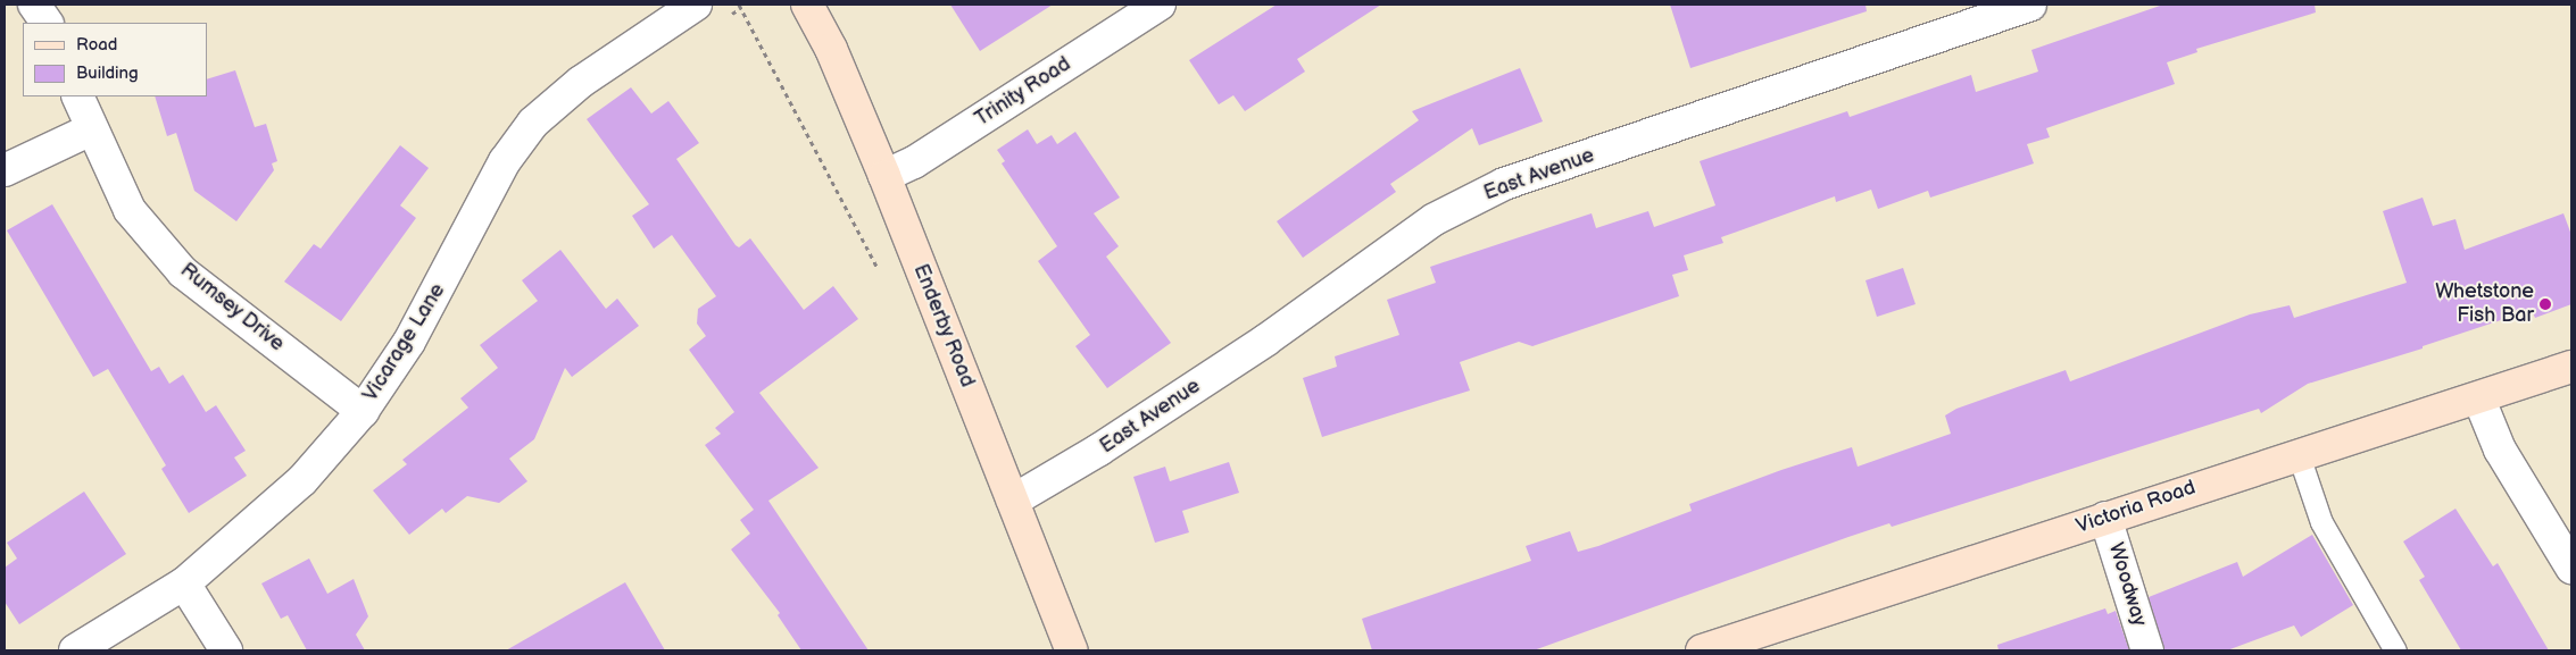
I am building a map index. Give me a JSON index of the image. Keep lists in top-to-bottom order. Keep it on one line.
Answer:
{"streets":{"street":["Trinity Road","East Avenue","Rumsey Drive","Enderby Road","Vicarage Lane","Victoria Road","Woodway"]},"crossings":[["Trinity Road","Enderby Road"],["East Avenue","Enderby Road"],["Rumsey Drive","Vicarage Lane"],["Victoria Road","Woodway"]],"places":["Whetstone Fish Bar"],"legend":["Road","Building"]}
